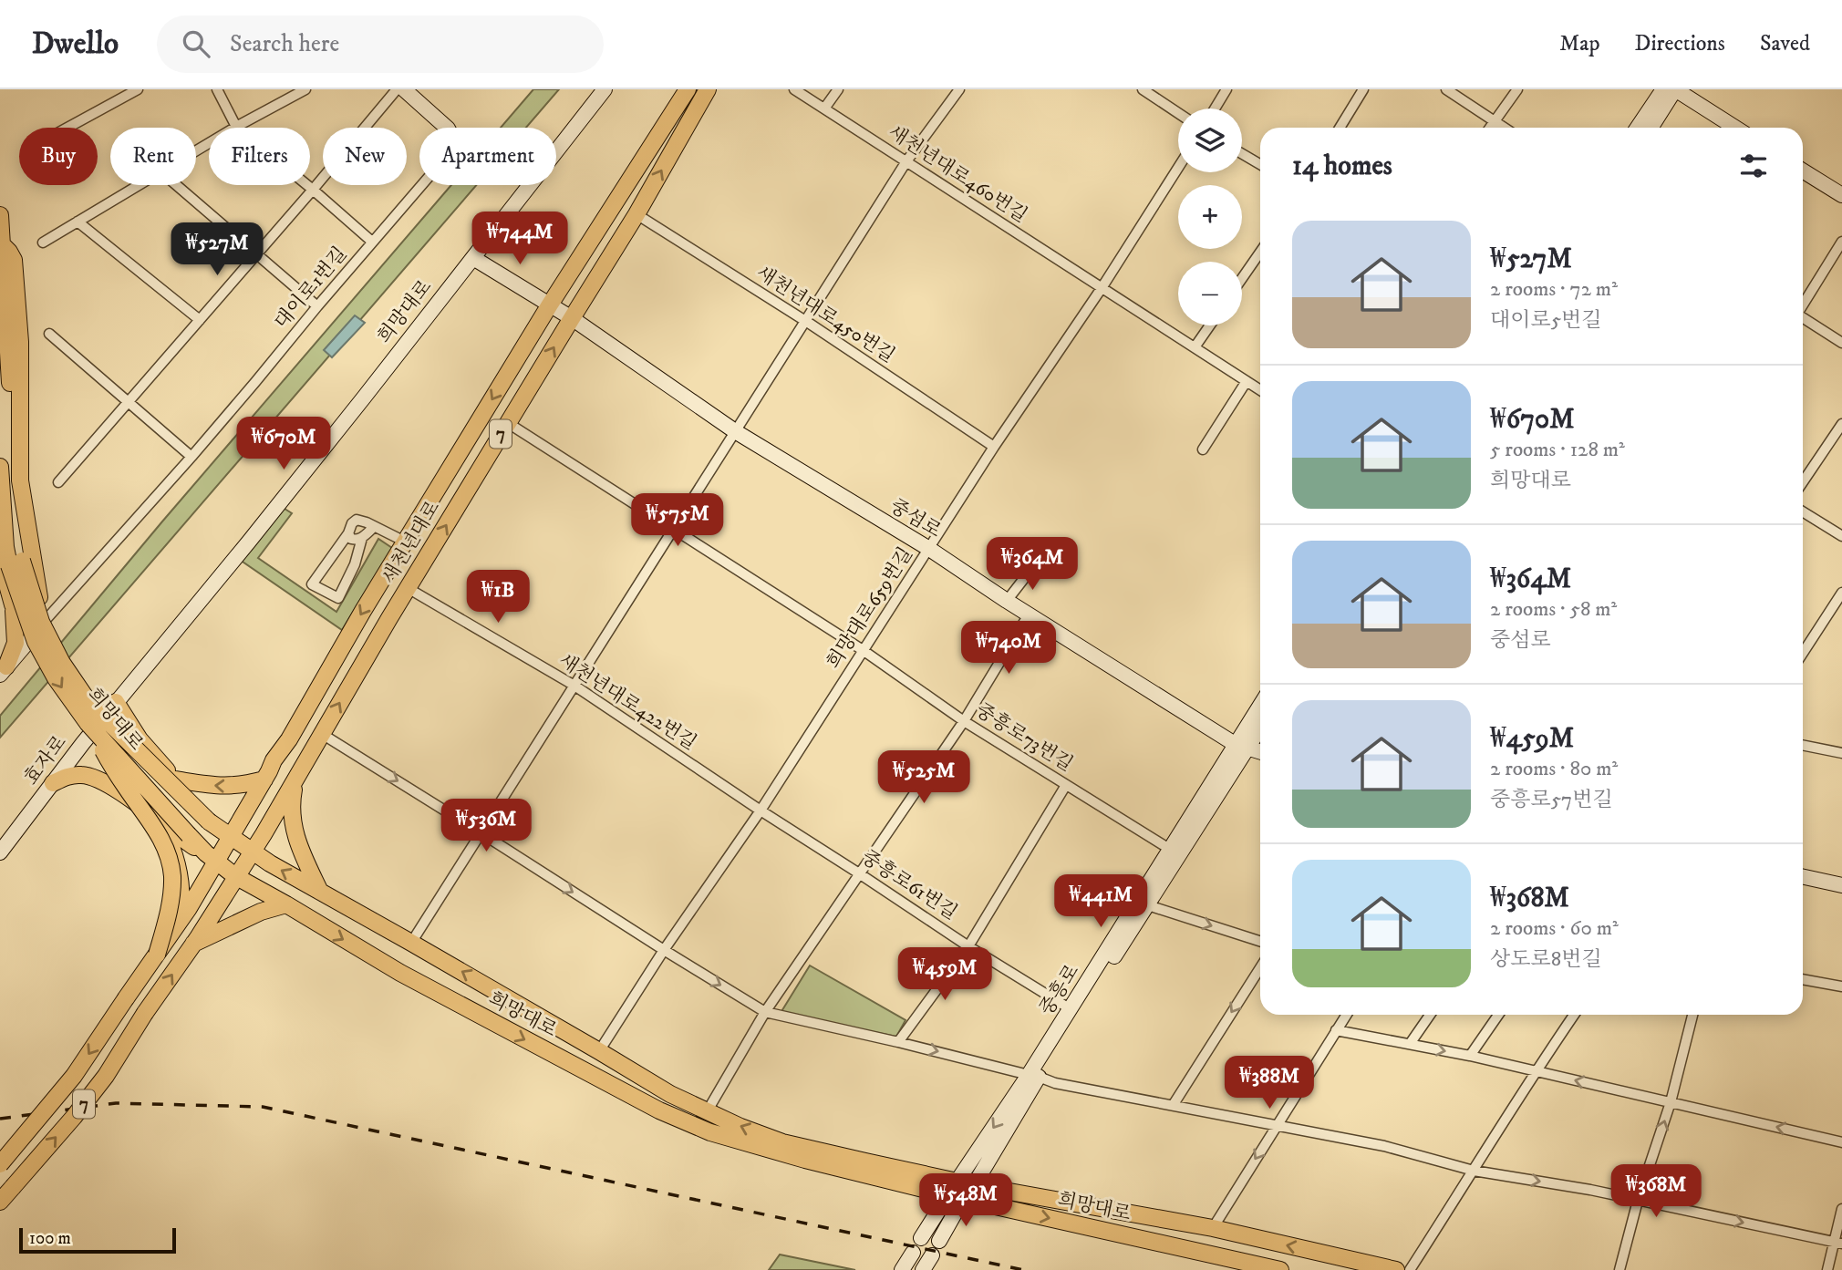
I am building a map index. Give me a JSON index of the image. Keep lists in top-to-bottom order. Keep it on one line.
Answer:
{"streets":{"main road":["희망대로","7","중섬로","새천년대로","효자로","중흥로"],"street":["새천년대로460번길","대이로1번길","새천년대로450번길","희망대로659번길","새천년대로422번길","중흥로73번길","중흥로61번길"]},"crossings":[["새천년대로460번길","희망대로659번길"],["희망대로","새천년대로"],["희망대로","희망대로659번길"],["희망대로","효자로"],["희망대로","중흥로"],["새천년대로450번길","새천년대로"],["새천년대로450번길","희망대로659번길"],["중섬로","새천년대로"],["중섬로","희망대로659번길"],["중섬로","중흥로"],["새천년대로","새천년대로422번길"],["새천년대로","중흥로73번길"],["희망대로659번길","새천년대로422번길"],["희망대로659번길","중흥로73번길"],["희망대로659번길","중흥로61번길"],["새천년대로422번길","중흥로61번길"],["중흥로73번길","중흥로"],["중흥로61번길","중흥로"]],"scale_bar":"100 m","page":{"header":"Dwello","search":"Search here","nav":["Map","Directions","Saved"],"map_buttons":["+","−"],"chip":["Buy","Rent","Filters","New","Apartment"],"heading":"14 homes","list":[{"name":"₩527M","note":"2 rooms · 72 m² · 대이로5번길"},{"name":"₩670M","note":"5 rooms · 128 m² · 희망대로"},{"name":"₩364M","note":"2 rooms · 58 m² · 중섬로"},{"name":"₩459M","note":"2 rooms · 80 m² · 중흥로57번길"},{"name":"₩368M","note":"2 rooms · 60 m² · 상도로8번길"}],"price":["₩744M","₩527M","₩670M","₩575M","₩364M","₩1B","₩740M","₩525M","₩536M","₩441M","₩459M","₩388M","₩368M","₩548M"],"scale":"100 m"}}
